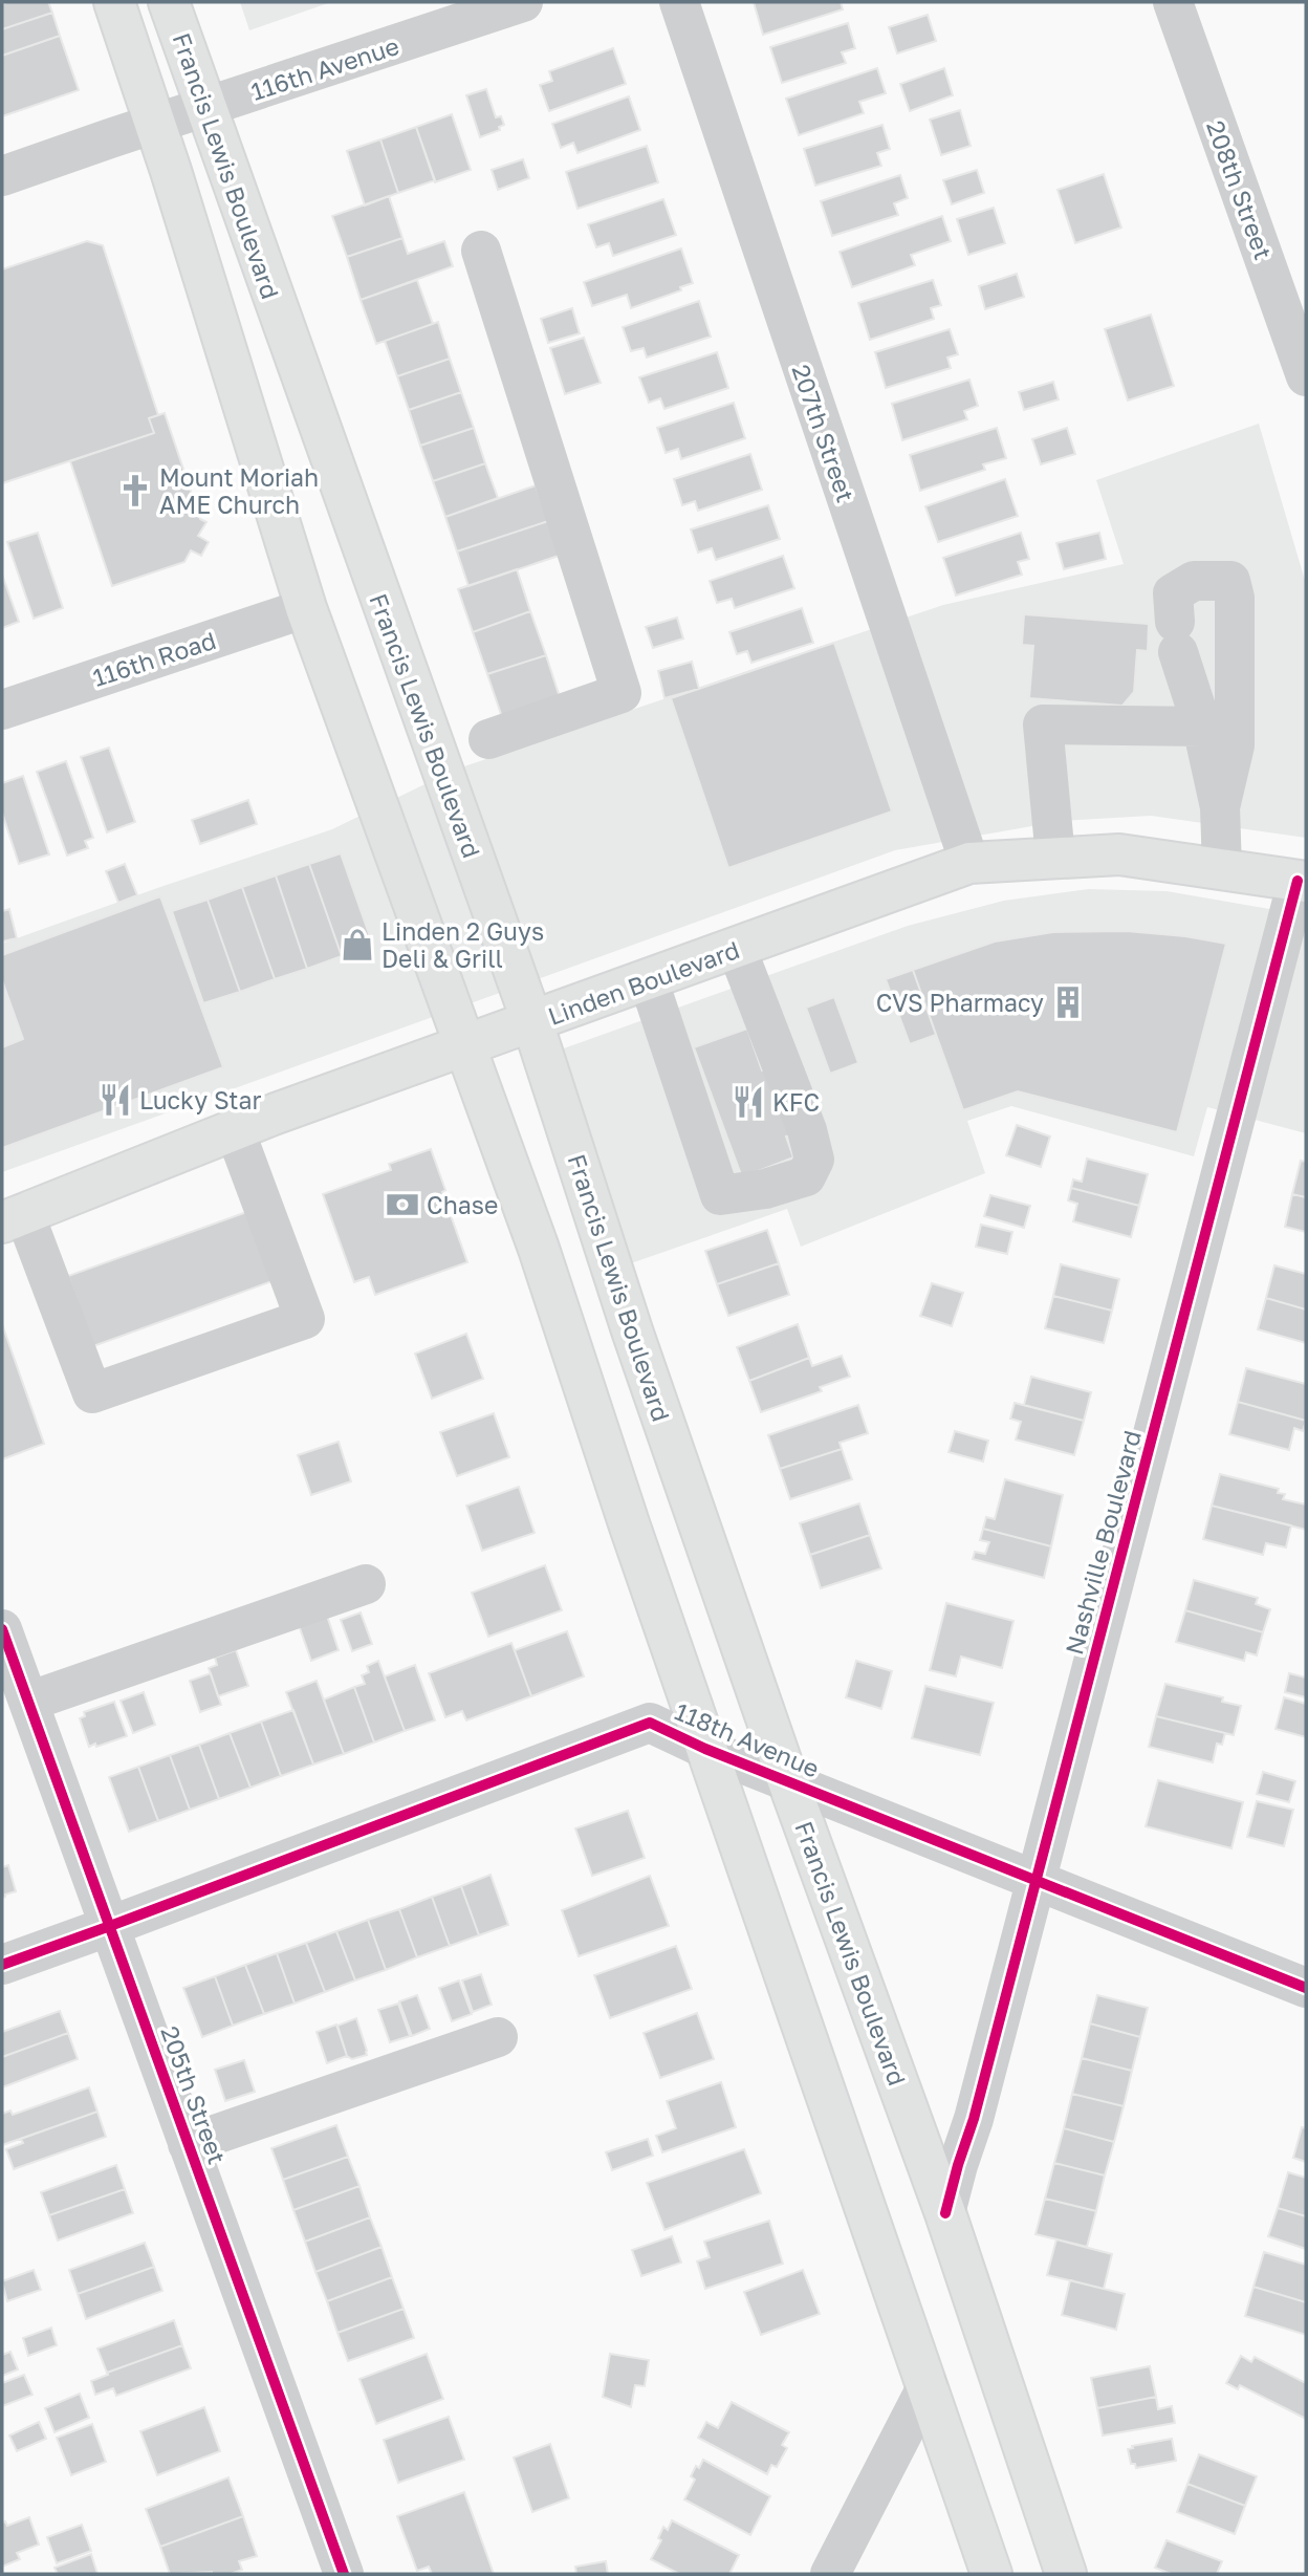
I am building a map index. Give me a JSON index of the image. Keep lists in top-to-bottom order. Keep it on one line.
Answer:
{"streets":{"main road":["Francis Lewis Boulevard","Linden Boulevard"],"street":["116th Avenue","208th Street","207th Street","116th Road","Nashville Boulevard","118th Avenue","205th Street"]},"crossings":[["116th Avenue","Francis Lewis Boulevard"],["Francis Lewis Boulevard","Linden Boulevard"],["Francis Lewis Boulevard","Nashville Boulevard"],["Francis Lewis Boulevard","118th Avenue"],["207th Street","Linden Boulevard"],["Linden Boulevard","Nashville Boulevard"],["Nashville Boulevard","118th Avenue"],["118th Avenue","205th Street"]],"places":{"church":["Mount Moriah AME Church"],"shop":["Linden 2 Guys Deli & Grill"],"building":["CVS Pharmacy"],"restaurant":["Lucky Star","KFC"],"bank":["Chase"]}}
